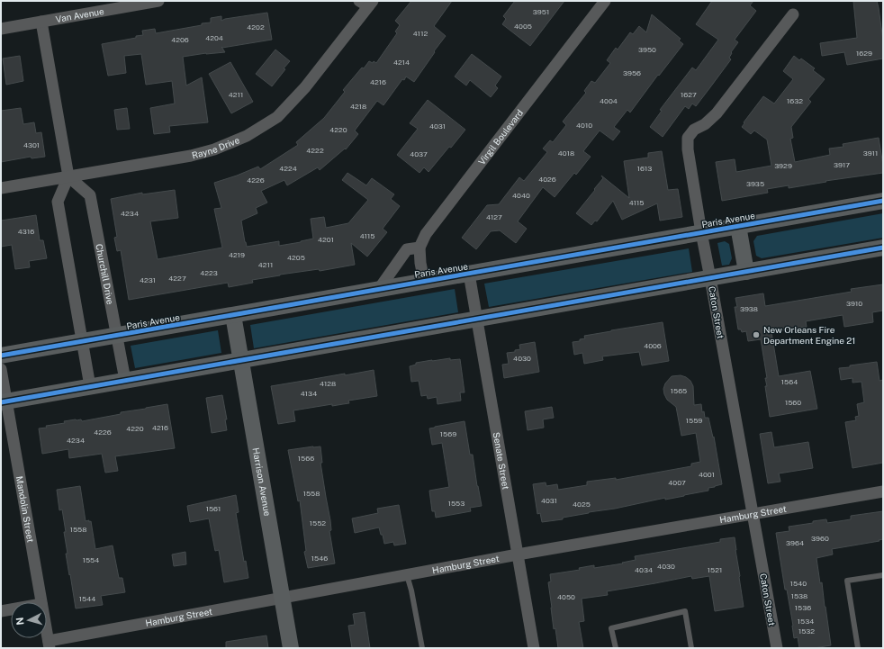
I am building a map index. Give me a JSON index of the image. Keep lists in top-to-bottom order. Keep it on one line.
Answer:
{"streets":{"street":["Van Avenue","Virgil Boulevard","Rayne Drive","Paris Avenue","Churchill Drive","Caton Street","Senate Street","Harrison Avenue","Mandolin Street","Hamburg Street"]},"crossings":[["Rayne Drive","Churchill Drive"],["Paris Avenue","Churchill Drive"],["Paris Avenue","Caton Street"],["Paris Avenue","Senate Street"],["Paris Avenue","Harrison Avenue"],["Caton Street","Hamburg Street"],["Senate Street","Hamburg Street"],["Harrison Avenue","Hamburg Street"],["Mandolin Street","Hamburg Street"]],"places":["New Orleans Fire Department Engine 21"],"house_numbers":["3951","4005","4202","4112","4204","4206","3950","1629","4214","3956","4216","4211","1627","4004","1632","4218","4010","4031","4220","4301","4222","4018","3911","4037","3917","3929","4224","1613","4026","4226","3935","4040","4115","4234","4127","4316","4115","4201","4219","4205","4211","4223","4227","4231","3910","3938","4006","4030","1564","4128","1565","4134","1560","1559","4216","4220","4226","1569","4234","1566","4001","4007","1558","4031","1553","4025","1561","1552","1558","3960","3964","1546","1554","4030","4034","1521","1540","1538","4050","1544","1536","1534","1532"],"north":"left"}
